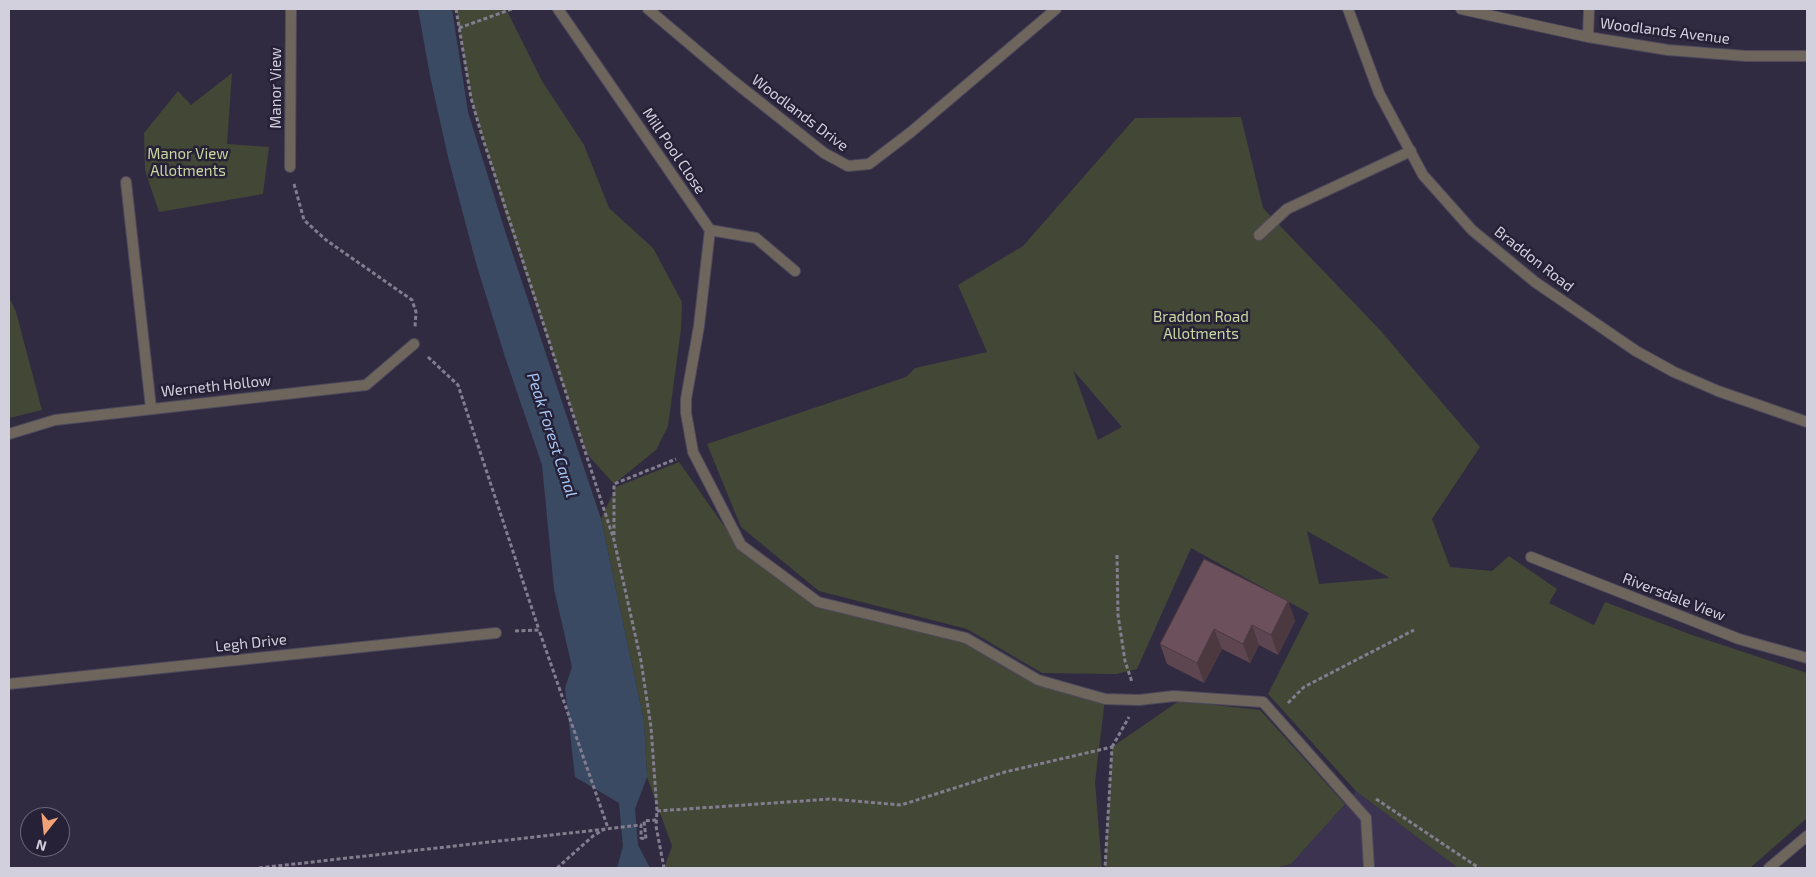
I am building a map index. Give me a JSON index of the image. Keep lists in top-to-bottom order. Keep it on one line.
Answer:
{"streets":{"street":["Woodlands Avenue","Manor View","Woodlands Drive","Mill Pool Close","Braddon Road","Werneth Hollow","Riversdale View","Legh Drive"]},"water":["Peak Forest Canal"],"parks":["Manor View Allotments","Braddon Road Allotments"],"north":"bottom"}
